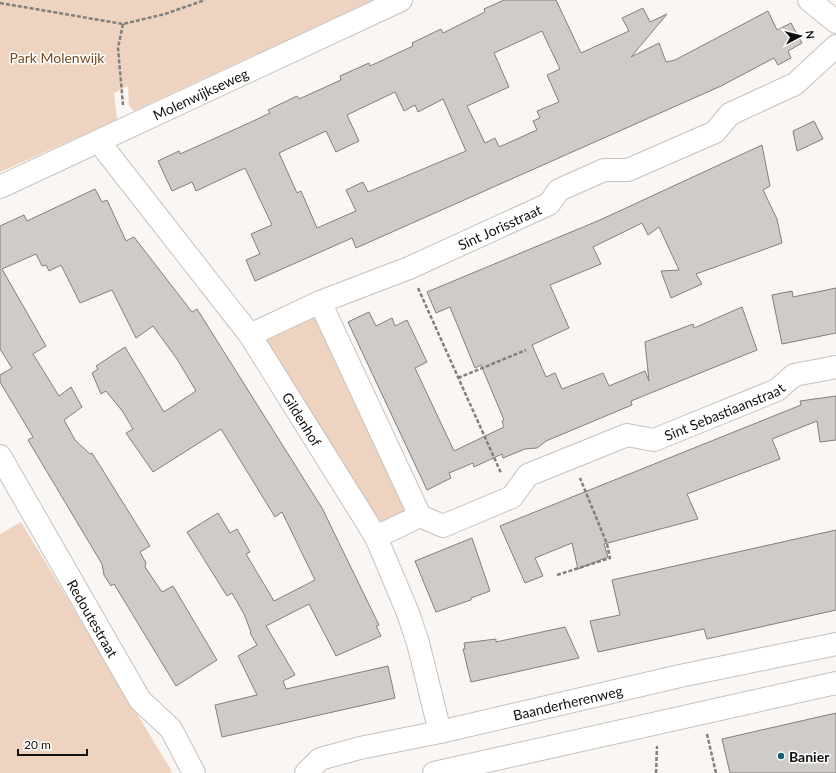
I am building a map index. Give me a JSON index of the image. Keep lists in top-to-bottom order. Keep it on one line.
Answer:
{"streets":{"street":["Molenwijkseweg","Sint Jorisstraat","Sint Sebastiaanstraat","Gildenhof","Redoutestraat","Baanderherenweg"]},"crossings":[["Molenwijkseweg","Gildenhof"],["Sint Jorisstraat","Gildenhof"],["Gildenhof","Baanderherenweg"]],"parks":["Park Molenwijk"],"places":["Banier"],"scale_bar":"20 m","north":"right"}
